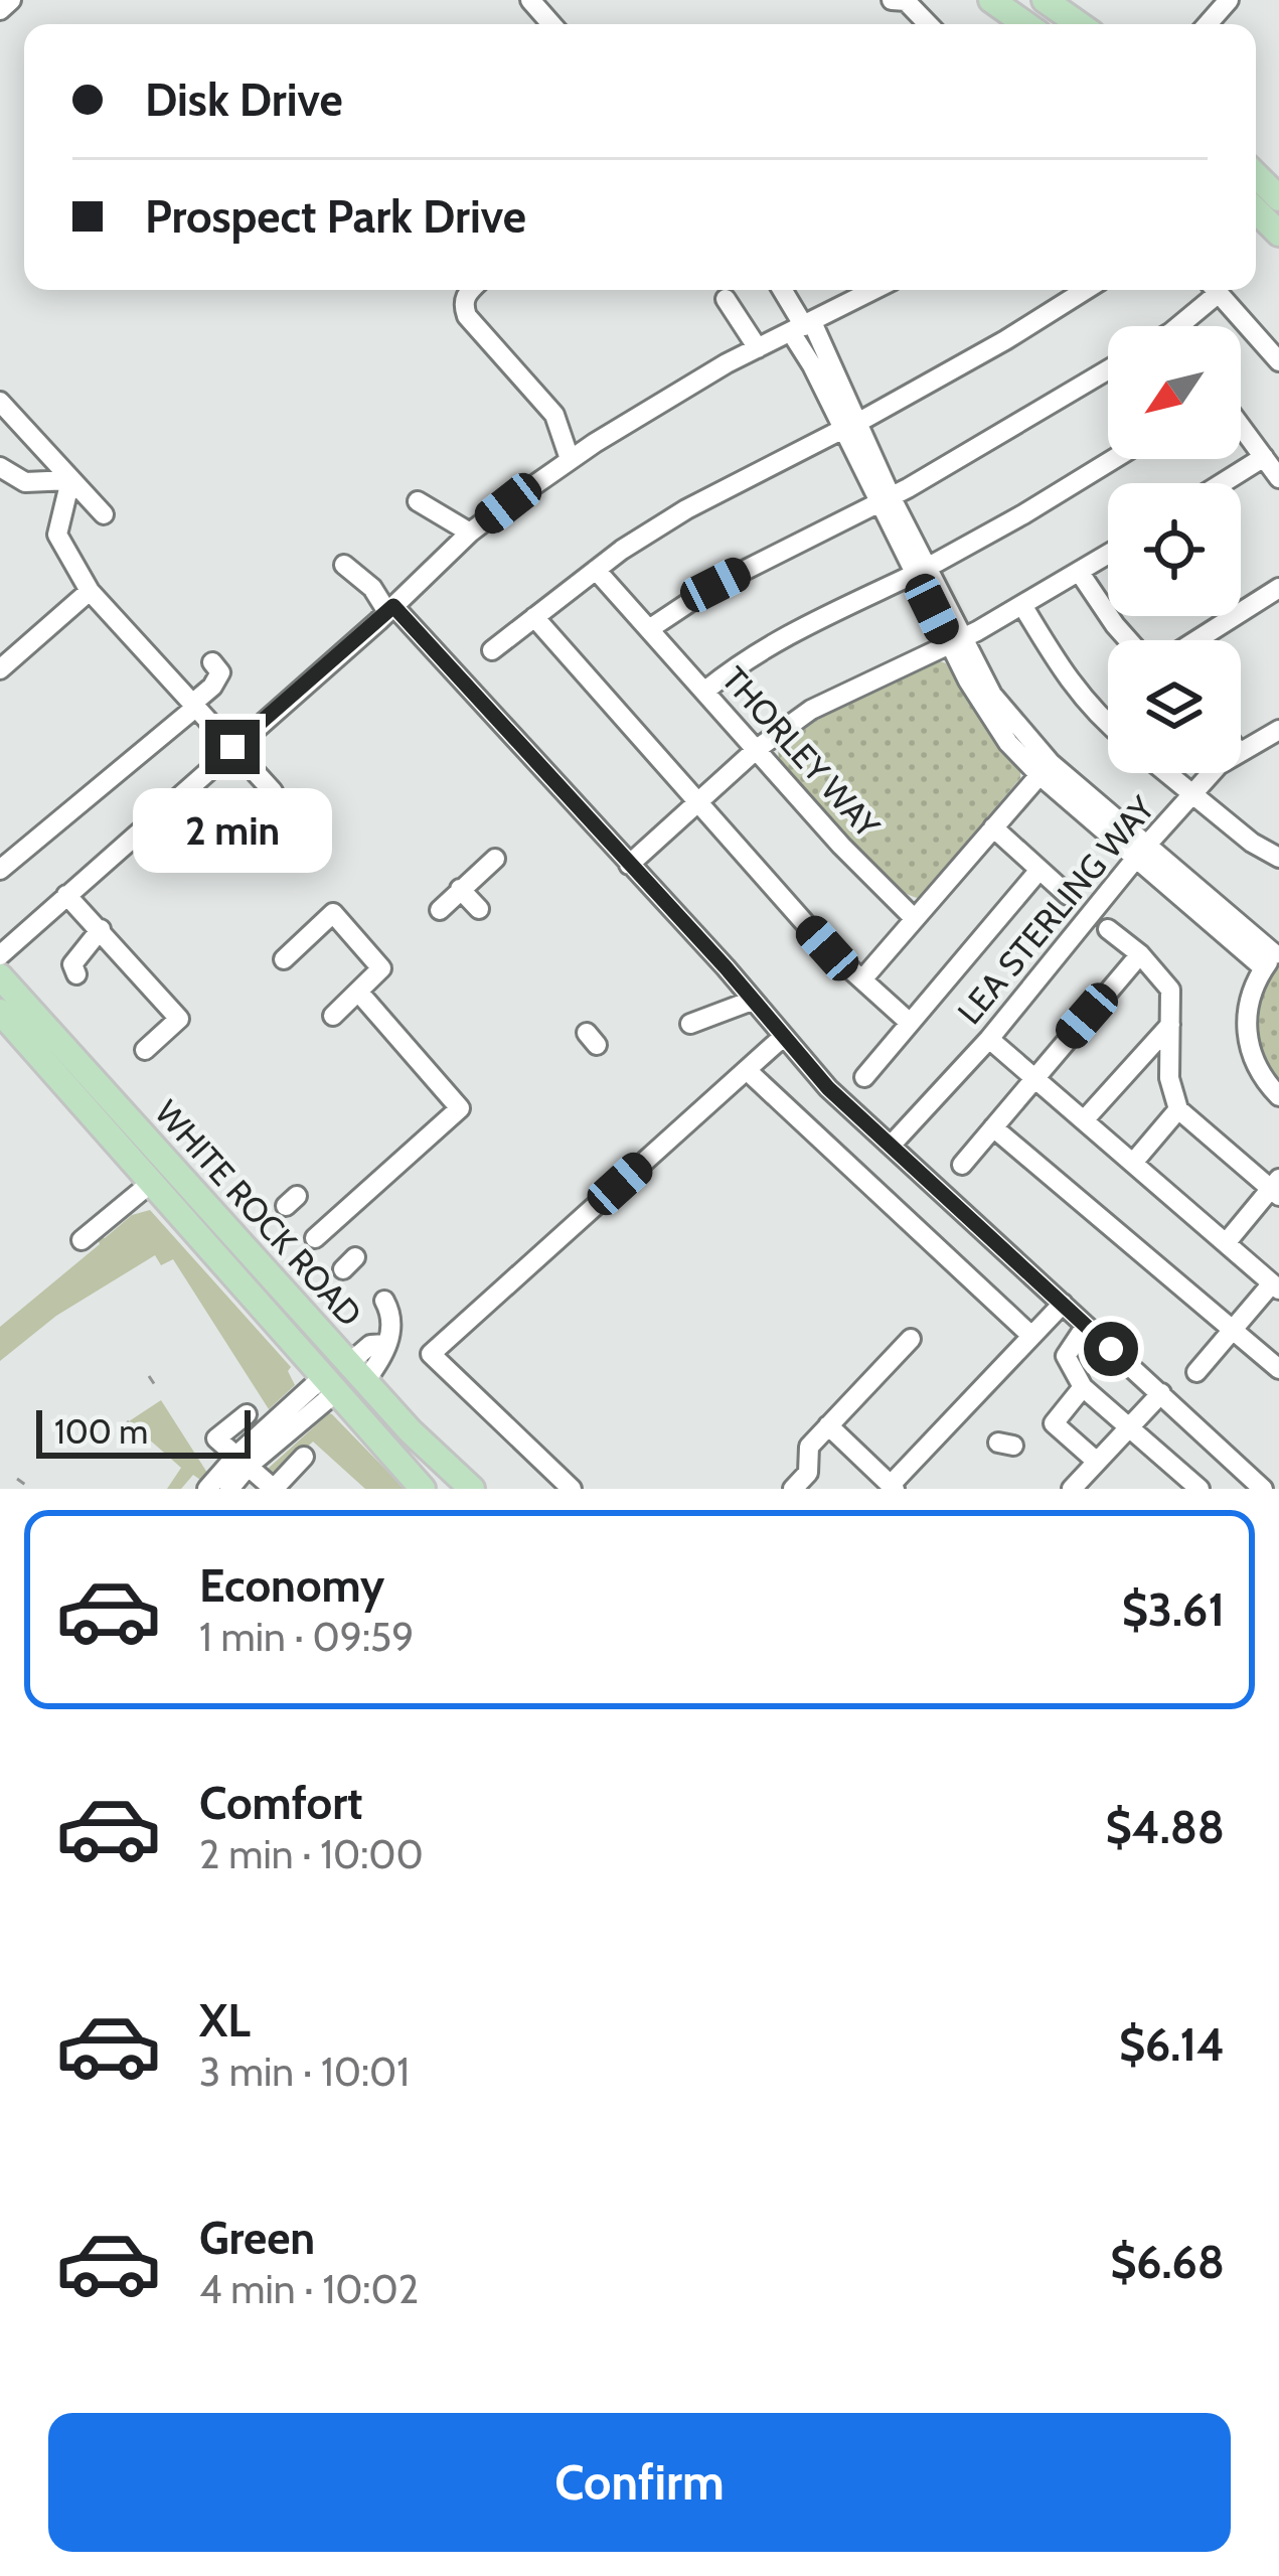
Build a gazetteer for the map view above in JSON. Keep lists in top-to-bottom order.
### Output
{
  "streets": {
    "main road": ["WHITE ROCK ROAD"],
    "street": ["THORLEY WAY", "LEA STERLING WAY"]
  },
  "scale_bar": "100 m",
  "north": "bottom left",
  "page": {
    "banner": ["Disk Drive", "Prospect Park Drive"],
    "bubble": "2 min",
    "scale": "100 m",
    "list": [
      {
        "name": "Economy",
        "note": "1 min · 09:59",
        "value": "$3.61"
      },
      {
        "name": "Comfort",
        "note": "2 min · 10:00",
        "value": "$4.88"
      },
      {
        "name": "XL",
        "note": "3 min · 10:01",
        "value": "$6.14"
      },
      {
        "name": "Green",
        "note": "4 min · 10:02",
        "value": "$6.68"
      }
    ],
    "buttons": "Confirm"
  }
}
